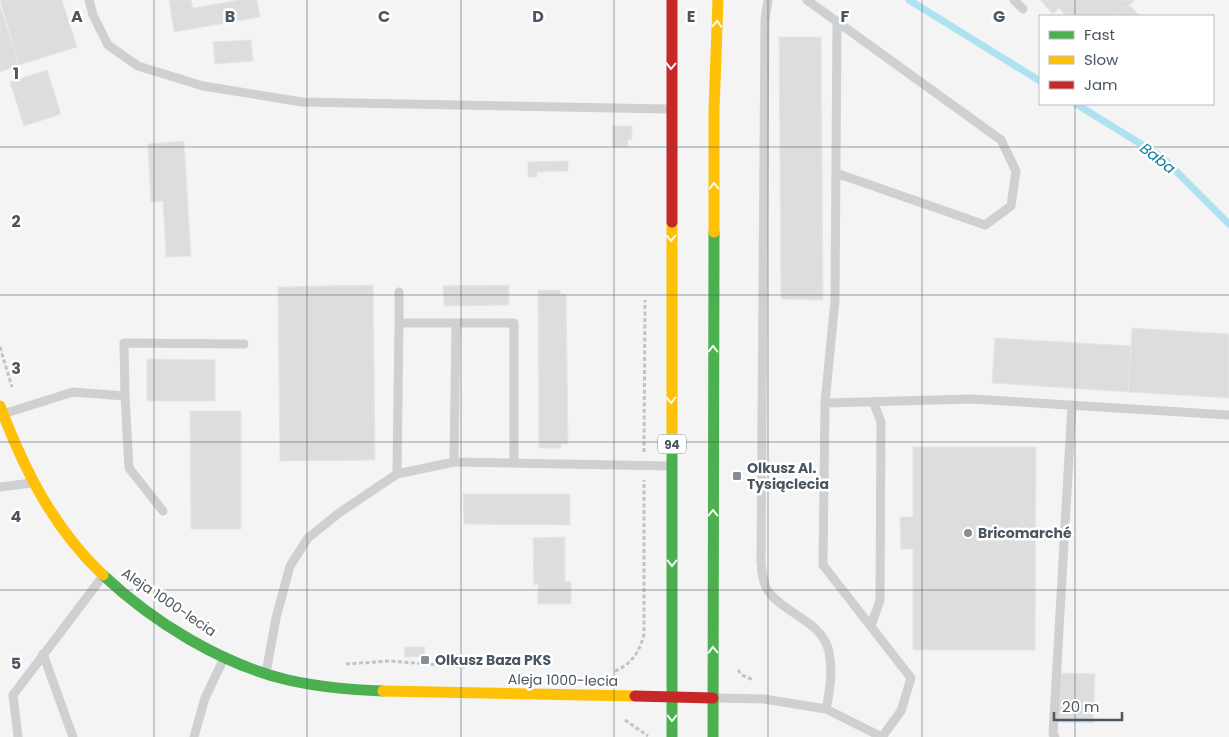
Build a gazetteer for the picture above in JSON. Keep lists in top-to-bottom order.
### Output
{
  "streets": {
    "main road": ["94", "Aleja 1000-lecia"]
  },
  "crossings": [
    ["94", "Aleja 1000-lecia"]
  ],
  "water": ["Baba"],
  "places": {
    "transit": ["Olkusz Al. Tysiąclecia", "Olkusz Baza PKS"],
    "other": ["Bricomarché"]
  },
  "legend": ["Fast", "Slow", "Jam"],
  "scale_bar": "20 m",
  "grid": {
    "columns": [
      "A",
      "B",
      "C",
      "D",
      "E",
      "F",
      "G"
    ],
    "rows": [
      "1",
      "2",
      "3",
      "4",
      "5"
    ]
  }
}
